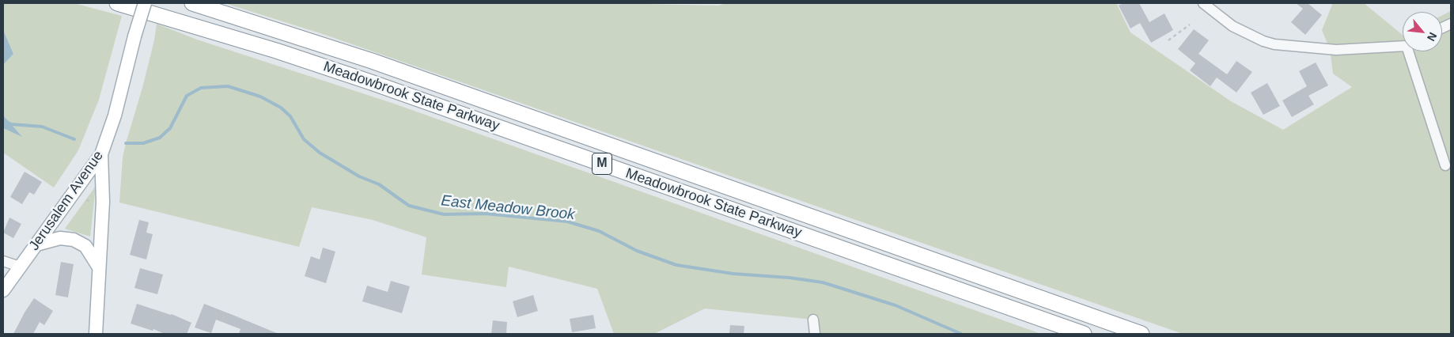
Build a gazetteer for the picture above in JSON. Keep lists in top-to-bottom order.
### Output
{
  "streets": {
    "highway": ["Meadowbrook State Parkway", "M"],
    "main road": ["Jerusalem Avenue"]
  },
  "water": ["East Meadow Brook"],
  "north": "bottom right"
}
